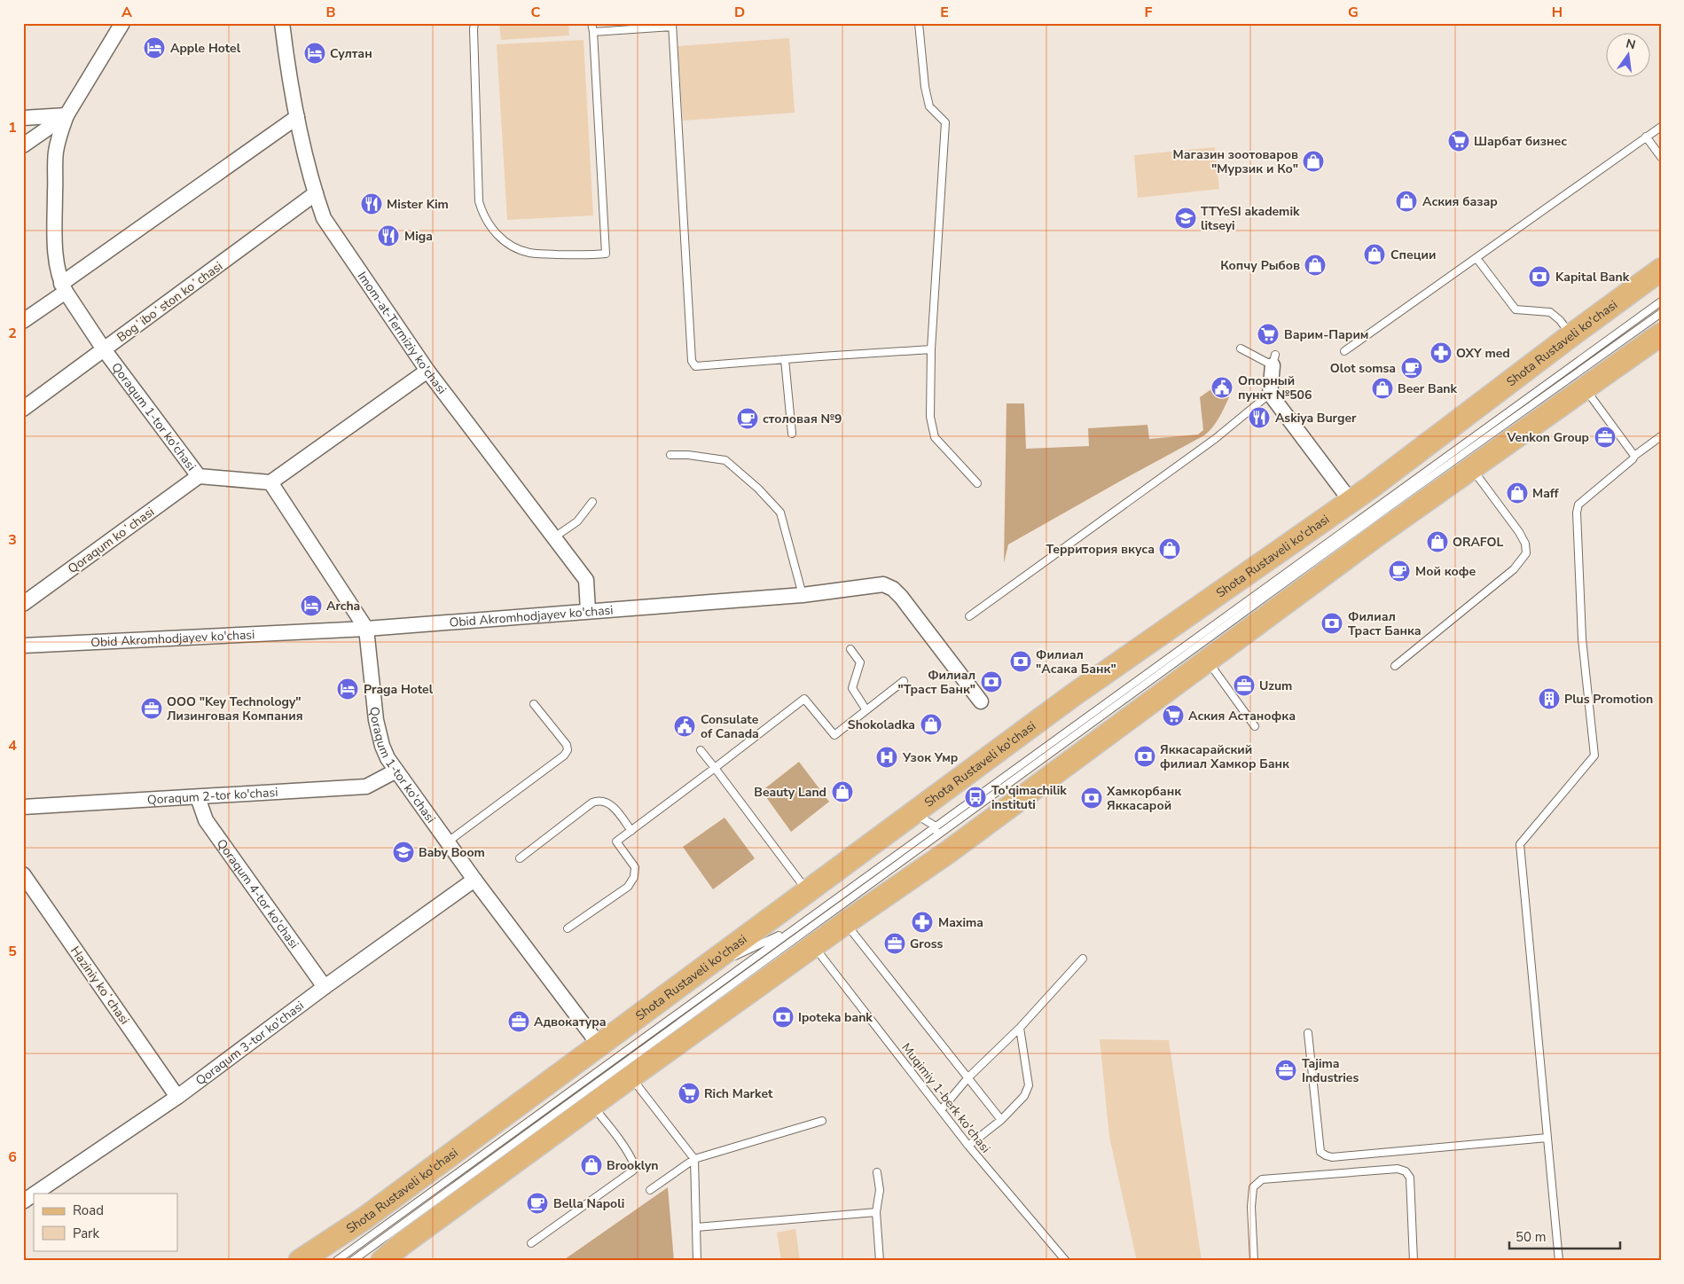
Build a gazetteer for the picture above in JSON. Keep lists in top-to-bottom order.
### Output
{
  "streets": {
    "main road": ["Shota Rustaveli ko'chasi"],
    "street": [
      "Bogʻiboʻston koʻchasi",
      "Imom-at-Termiziy ko'chasi",
      "Qoraqum 1-tor ko'chasi",
      "Qoraqum koʻchasi",
      "Obid Akromhodjayev ko'chasi",
      "Qoraqum 2-tor ko'chasi",
      "Qoraqum 4-tor ko'chasi",
      "Haziniy koʻchasi",
      "Qoraqum 3-tor ko'chasi"
    ],
    "lane": ["Muqimiy 1-berk ko'chasi"]
  },
  "crossings": [
    ["Bogʻiboʻston koʻchasi", "Imom-at-Termiziy ko'chasi"],
    ["Bogʻiboʻston koʻchasi", "Qoraqum 1-tor ko'chasi"],
    ["Imom-at-Termiziy ko'chasi", "Obid Akromhodjayev ko'chasi"],
    ["Shota Rustaveli ko'chasi", "Qoraqum 1-tor ko'chasi"],
    ["Qoraqum 1-tor ko'chasi", "Qoraqum koʻchasi"],
    ["Qoraqum 1-tor ko'chasi", "Obid Akromhodjayev ko'chasi"],
    ["Qoraqum 1-tor ko'chasi", "Qoraqum 2-tor ko'chasi"],
    ["Qoraqum 1-tor ko'chasi", "Qoraqum 3-tor ko'chasi"],
    ["Qoraqum 2-tor ko'chasi", "Qoraqum 4-tor ko'chasi"],
    ["Qoraqum 4-tor ko'chasi", "Qoraqum 3-tor ko'chasi"],
    ["Haziniy koʻchasi", "Qoraqum 3-tor ko'chasi"]
  ],
  "places": {
    "hotel": [
      "Apple Hotel",
      "Султан",
      "Archa",
      "Praga Hotel"
    ],
    "supermarket": [
      "Шарбат бизнес",
      "Варим-Парим",
      "Аския Астанофка",
      "Rich Market"
    ],
    "shop": [
      "Магазин зоотоваров \"Мурзик и Ко\"",
      "Аския базар",
      "Специи",
      "Копчу Рыбов",
      "Beer Bank",
      "Maff",
      "ORAFOL",
      "Территория вкуса",
      "Shokoladka",
      "Beauty Land",
      "Brooklyn"
    ],
    "restaurant": ["Mister Kim", "Miga", "Askiya Burger"],
    "school or university": ["TTYeSI akademik litseyi", "Baby Boom"],
    "bank": [
      "Kapital Bank",
      "Филиал Траст Банка",
      "Филиал \"Асака Банк\"",
      "Филиал \"Траст Банк\"",
      "Яккасарайский филиал Хамкор Банк",
      "Хамкорбанк Яккасарой",
      "Ipoteka bank"
    ],
    "pharmacy": ["OXY med", "Maxima"],
    "cafe": [
      "Olot somsa",
      "столовая №9",
      "Мой кофе",
      "Bella Napoli"
    ],
    "public building": ["Опорный пункт №506", "Consulate of Canada"],
    "office": [
      "Venkon Group",
      "Uzum",
      "OOO \"Key Technology\" Лизинговая Компания",
      "Gross",
      "Адвокатура",
      "Tajima Industries"
    ],
    "building": ["Plus Promotion"],
    "hospital": ["Узок Умр"],
    "bus stop": ["To'qimachilik instituti"]
  },
  "legend": ["Road", "Park"],
  "scale_bar": "50 m",
  "north": "top",
  "grid": {
    "columns": [
      "A",
      "B",
      "C",
      "D",
      "E",
      "F",
      "G",
      "H"
    ],
    "rows": [
      "1",
      "2",
      "3",
      "4",
      "5",
      "6"
    ]
  }
}
